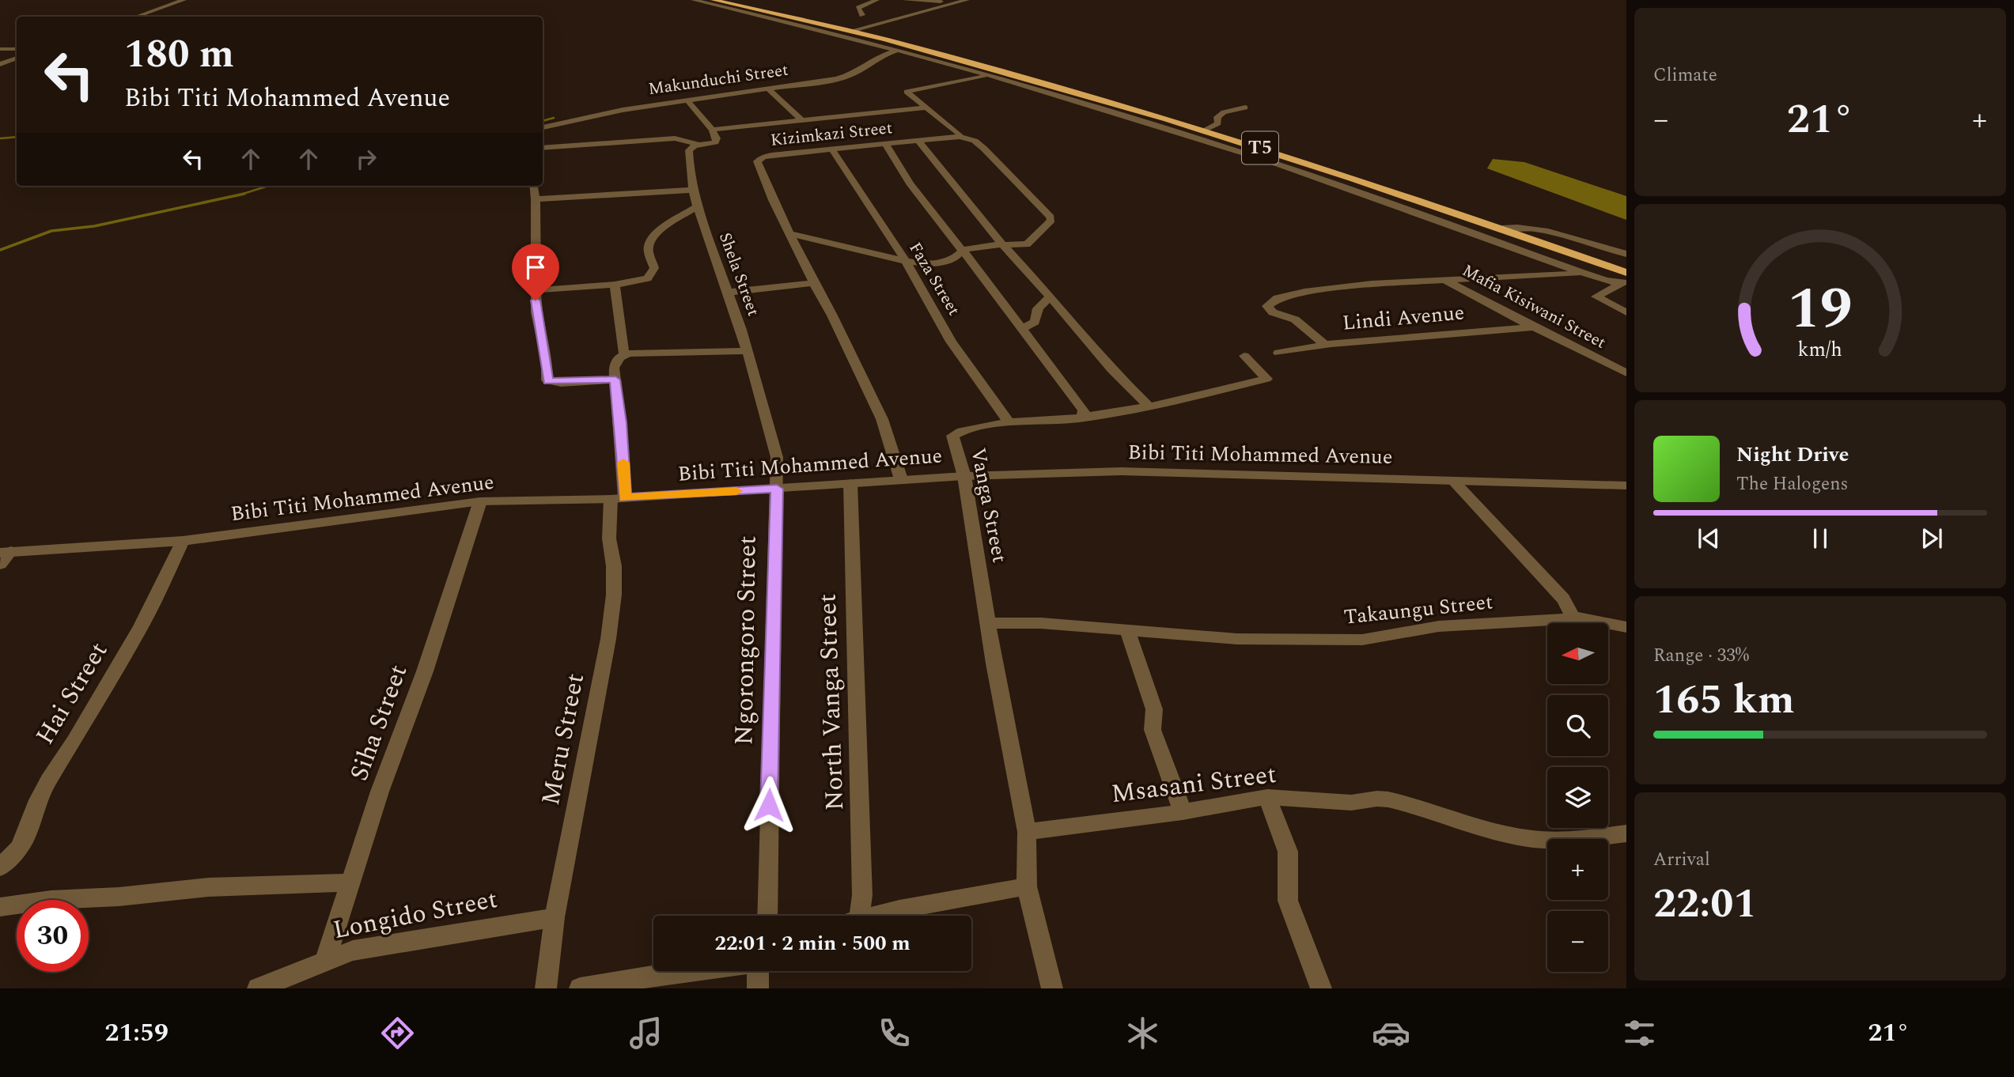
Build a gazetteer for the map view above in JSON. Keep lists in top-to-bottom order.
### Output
{
  "streets": {
    "highway": ["T5"],
    "street": [
      "Makunduchi Street",
      "Kizimkazi Street",
      "Shela Street",
      "Faza Street",
      "Mafia Kisiwani Street",
      "Lindi Avenue",
      "Bibi Titi Mohammed Avenue",
      "Vanga Street",
      "Takaungu Street",
      "Ngorongoro Street",
      "Hai Street",
      "North Vanga Street",
      "Siha Street",
      "Meru Street",
      "Msasani Street",
      "Longido Street"
    ]
  },
  "crossings": [
    ["Makunduchi Street", "T5"],
    ["Kizimkazi Street", "T5"],
    ["Kizimkazi Street", "Faza Street"],
    ["Kizimkazi Street", "Bibi Titi Mohammed Avenue"],
    ["Shela Street", "Bibi Titi Mohammed Avenue"],
    ["Shela Street", "Ngorongoro Street"],
    ["Faza Street", "Vanga Street"],
    ["Mafia Kisiwani Street", "Lindi Avenue"],
    ["Bibi Titi Mohammed Avenue", "Vanga Street"],
    ["Bibi Titi Mohammed Avenue", "Ngorongoro Street"],
    ["Bibi Titi Mohammed Avenue", "Hai Street"],
    ["Bibi Titi Mohammed Avenue", "North Vanga Street"],
    ["Bibi Titi Mohammed Avenue", "Siha Street"],
    ["Bibi Titi Mohammed Avenue", "Meru Street"],
    ["Vanga Street", "Takaungu Street"],
    ["Vanga Street", "Msasani Street"],
    ["Siha Street", "Longido Street"],
    ["Meru Street", "Longido Street"]
  ],
  "north": "left",
  "page": {
    "tile": [
      "Climate",
      ["Range · 33%", "165 km"],
      ["Arrival", "22:01"]
    ],
    "turn": ["180 m", "Bibi Titi Mohammed Avenue"],
    "heat": ["−", "21°", "+"],
    "song": ["Night Drive", "The Halogens"],
    "map_buttons": ["+", "−"],
    "limit": "30",
    "trip": "22:01 · 2 min · 500 m",
    "tabs": ["21:59", "21°"],
    "gauge": ["19", "km/h"]
  }
}
